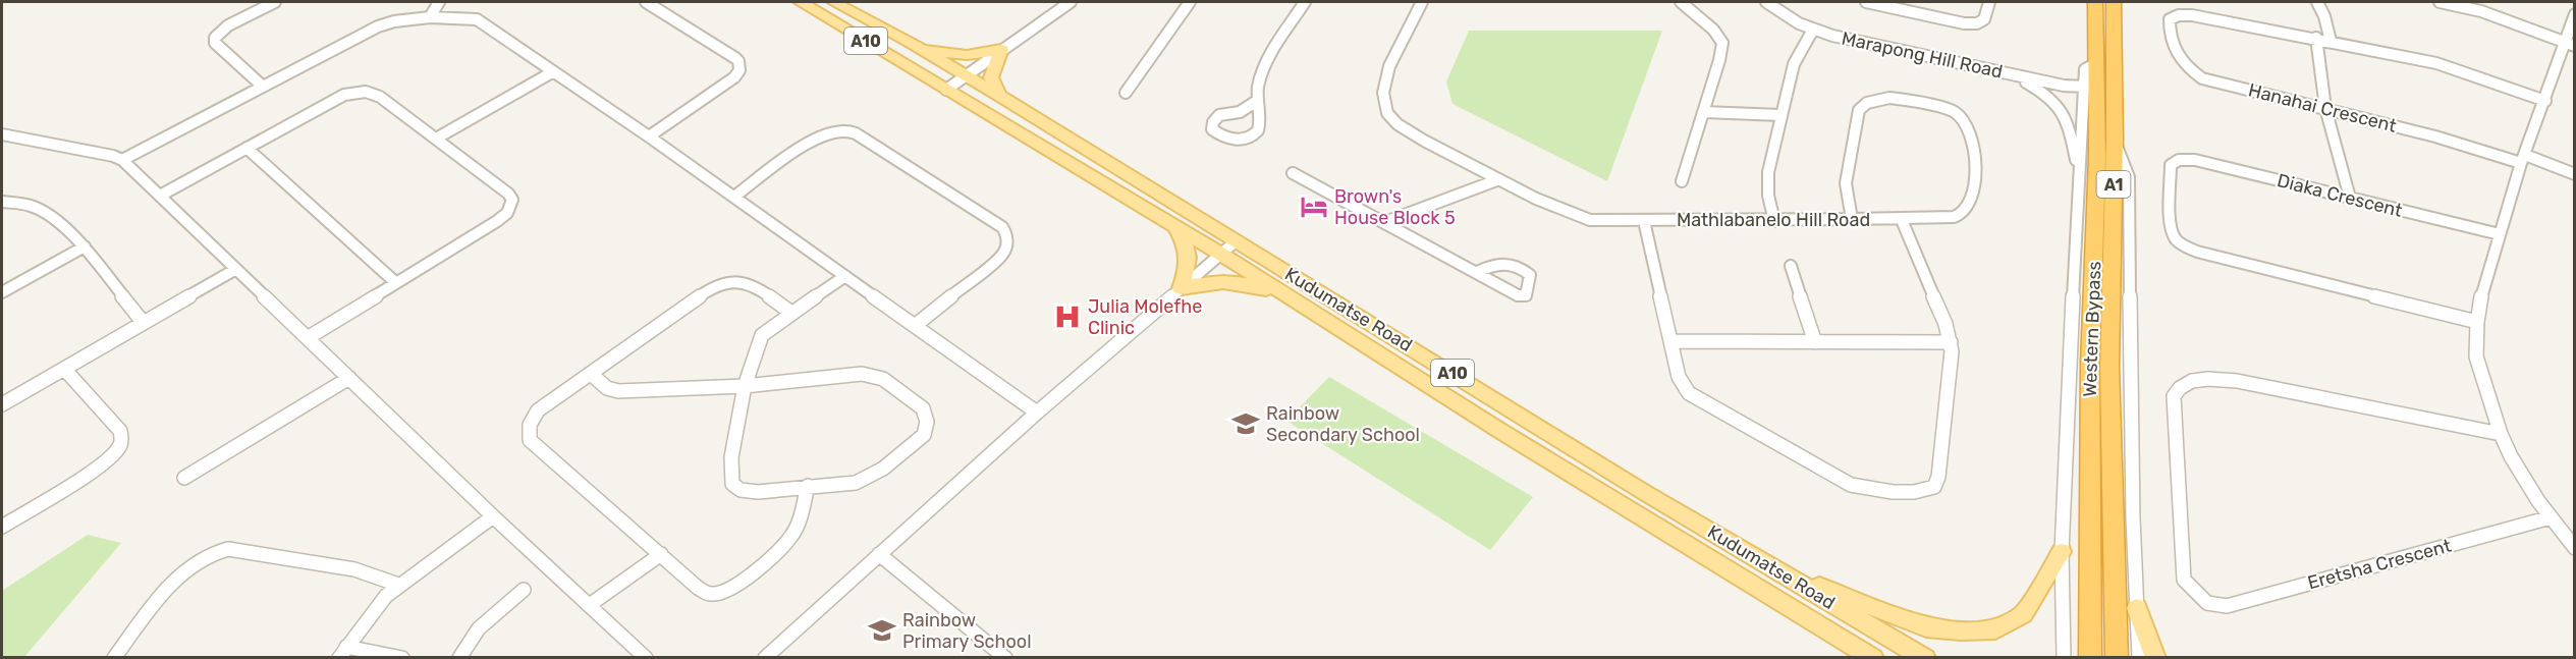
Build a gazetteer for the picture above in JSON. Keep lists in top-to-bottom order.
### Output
{
  "streets": {
    "highway": ["A1", "Western Bypass"],
    "main road": ["A10", "Kudumatse Road"],
    "street": [
      "Marapong Hill Road",
      "Hanahai Crescent",
      "Diaka Crescent",
      "Mathlabanelo Hill Road",
      "Eretsha Crescent"
    ]
  },
  "places": {
    "hotel": ["Brown's House Block 5"],
    "hospital": ["Julia Molefhe Clinic"],
    "school or university": ["Rainbow Secondary School", "Rainbow Primary School"]
  }
}
